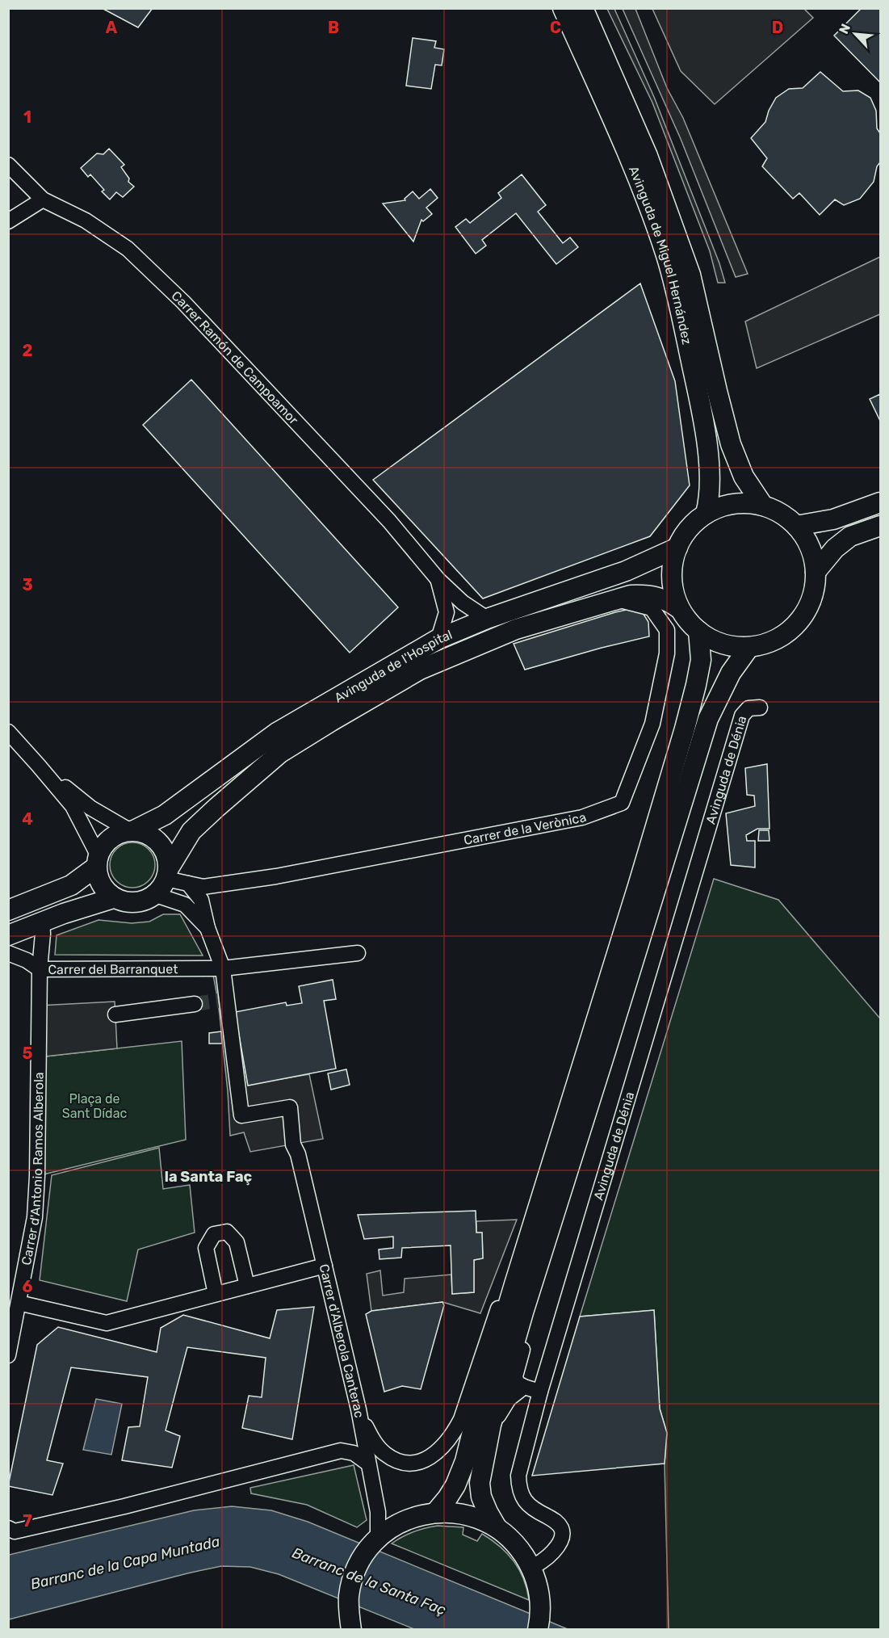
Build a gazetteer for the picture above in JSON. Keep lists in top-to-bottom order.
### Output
{
  "streets": {
    "main road": ["Avinguda de Miguel Hernández", "Avinguda de l'Hospital"],
    "street": [
      "Carrer Ramón de Campoamor",
      "Avinguda de Dénia",
      "Carrer de la Verònica",
      "Carrer del Barranquet",
      "Carrer d'Antonio Ramos Alberola",
      "Carrer d'Alberola Canterac"
    ]
  },
  "crossings": [
    ["Avinguda de Miguel Hernández", "Avinguda de l'Hospital"],
    ["Carrer Ramón de Campoamor", "Avinguda de l'Hospital"],
    ["Avinguda de l'Hospital", "Carrer de la Verònica"],
    ["Carrer del Barranquet", "Carrer d'Antonio Ramos Alberola"],
    ["Carrer del Barranquet", "Carrer d'Alberola Canterac"]
  ],
  "districts": ["la Santa Faç"],
  "water": ["Barranc de la Capa Muntada", "Barranc de la Santa Faç"],
  "parks": ["Plaça de Sant Dídac"],
  "north": "top left",
  "grid": {
    "columns": [
      "A",
      "B",
      "C",
      "D"
    ],
    "rows": [
      "1",
      "2",
      "3",
      "4",
      "5",
      "6",
      "7"
    ]
  }
}
